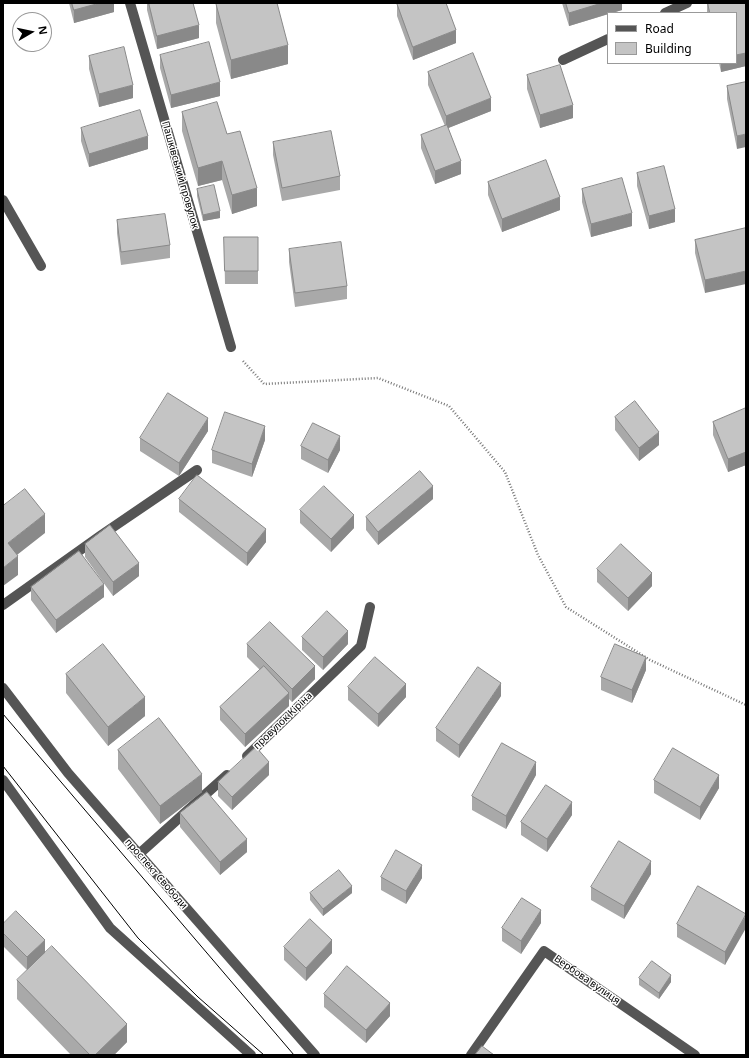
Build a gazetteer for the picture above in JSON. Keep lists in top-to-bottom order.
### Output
{
  "streets": {
    "street": [
      "Пашківський провулок",
      "провулок Кіріна",
      "проспект Свободи",
      "Вербова вулиця"
    ]
  },
  "crossings": [
    ["провулок Кіріна", "проспект Свободи"]
  ],
  "legend": ["Road", "Building"],
  "north": "right"
}
